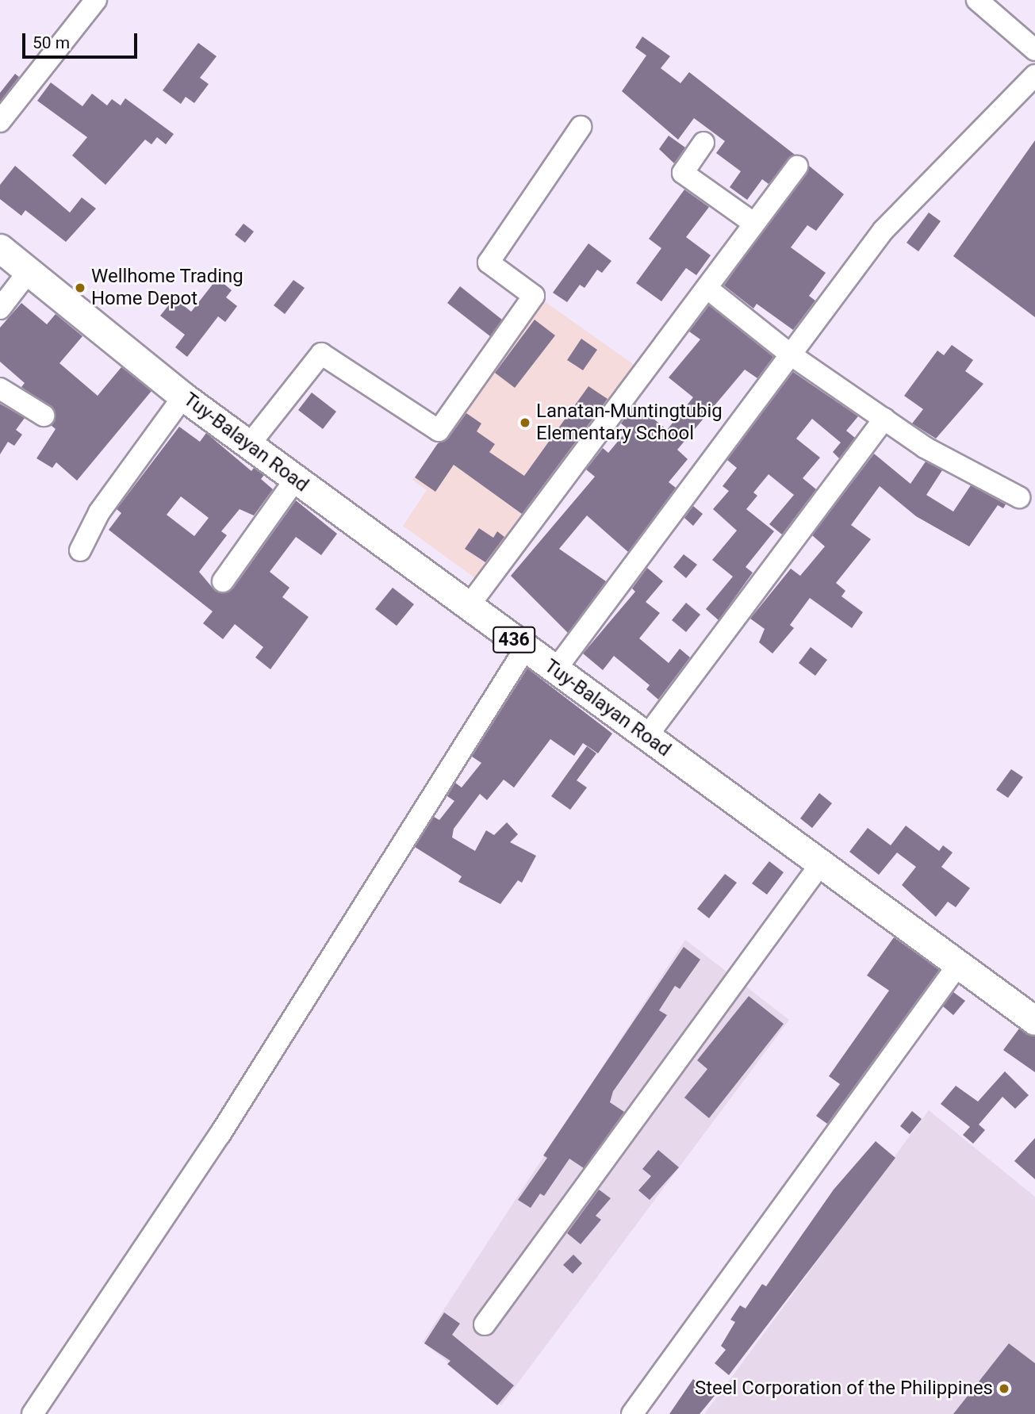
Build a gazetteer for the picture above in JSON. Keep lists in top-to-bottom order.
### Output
{
  "streets": {
    "main road": ["Tuy-Balayan Road", "436"]
  },
  "places": ["Wellhome Trading Home Depot", "Lanatan-Muntingtubig Elementary School", "Steel Corporation of the Philippines"],
  "scale_bar": "50 m"
}
